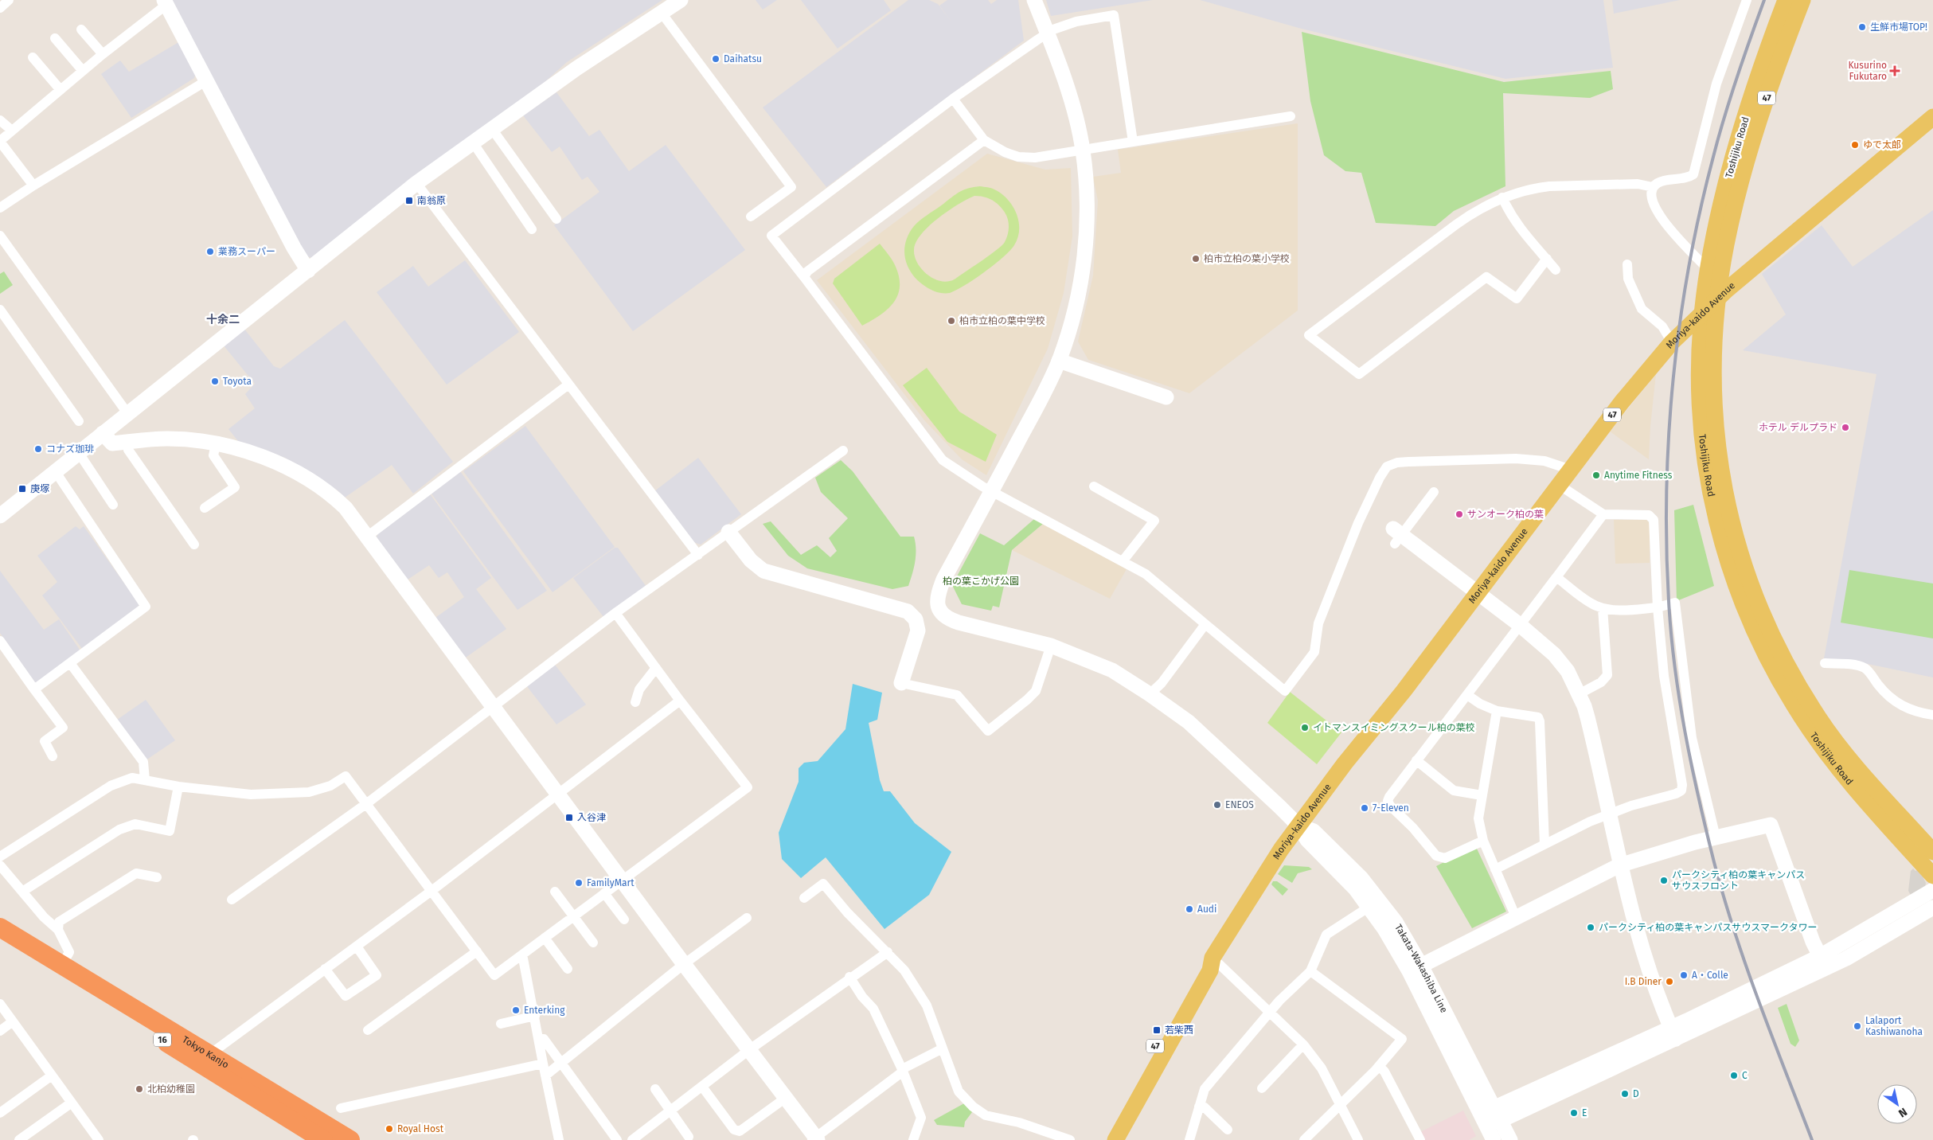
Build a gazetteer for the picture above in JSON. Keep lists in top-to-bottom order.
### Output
{
  "streets": {
    "highway": ["16", "Tokyo Kanjo"],
    "main road": ["47", "Toshijiku Road", "Moriya-kaido Avenue"],
    "street": ["Takata-Wakashiba Line"]
  },
  "crossings": [
    ["Moriya-kaido Avenue", "Takata-Wakashiba Line"]
  ],
  "districts": ["十余二"],
  "parks": ["柏の葉こかげ公園"],
  "places": {
    "other": [
      "生鮮市場TOP!",
      "Daihatsu",
      "ゆで太郎",
      "業務スーパー",
      "柏市立柏の葉小学校",
      "柏市立柏の葉中学校",
      "Toyota",
      "ホテル デルプラド",
      "コナズ珈琲",
      "Anytime Fitness",
      "サンオーク柏の葉",
      "イトマンスイミングスクール柏の葉校",
      "ENEOS",
      "7-Eleven",
      "パークシティ柏の葉キャンパス サウスフロント",
      "FamilyMart",
      "Audi",
      "パークシティ柏の葉キャンパスサウスマークタワー",
      "A・Colle",
      "I.B Diner",
      "Enterking",
      "Lalaport Kashiwanoha",
      "C",
      "北柏幼稚園",
      "D",
      "E",
      "Royal Host"
    ],
    "health": ["Kusurino Fukutaro"],
    "transit": [
      "南翁原",
      "庚塚",
      "入谷津",
      "若柴西"
    ]
  },
  "north": "bottom right"
}
